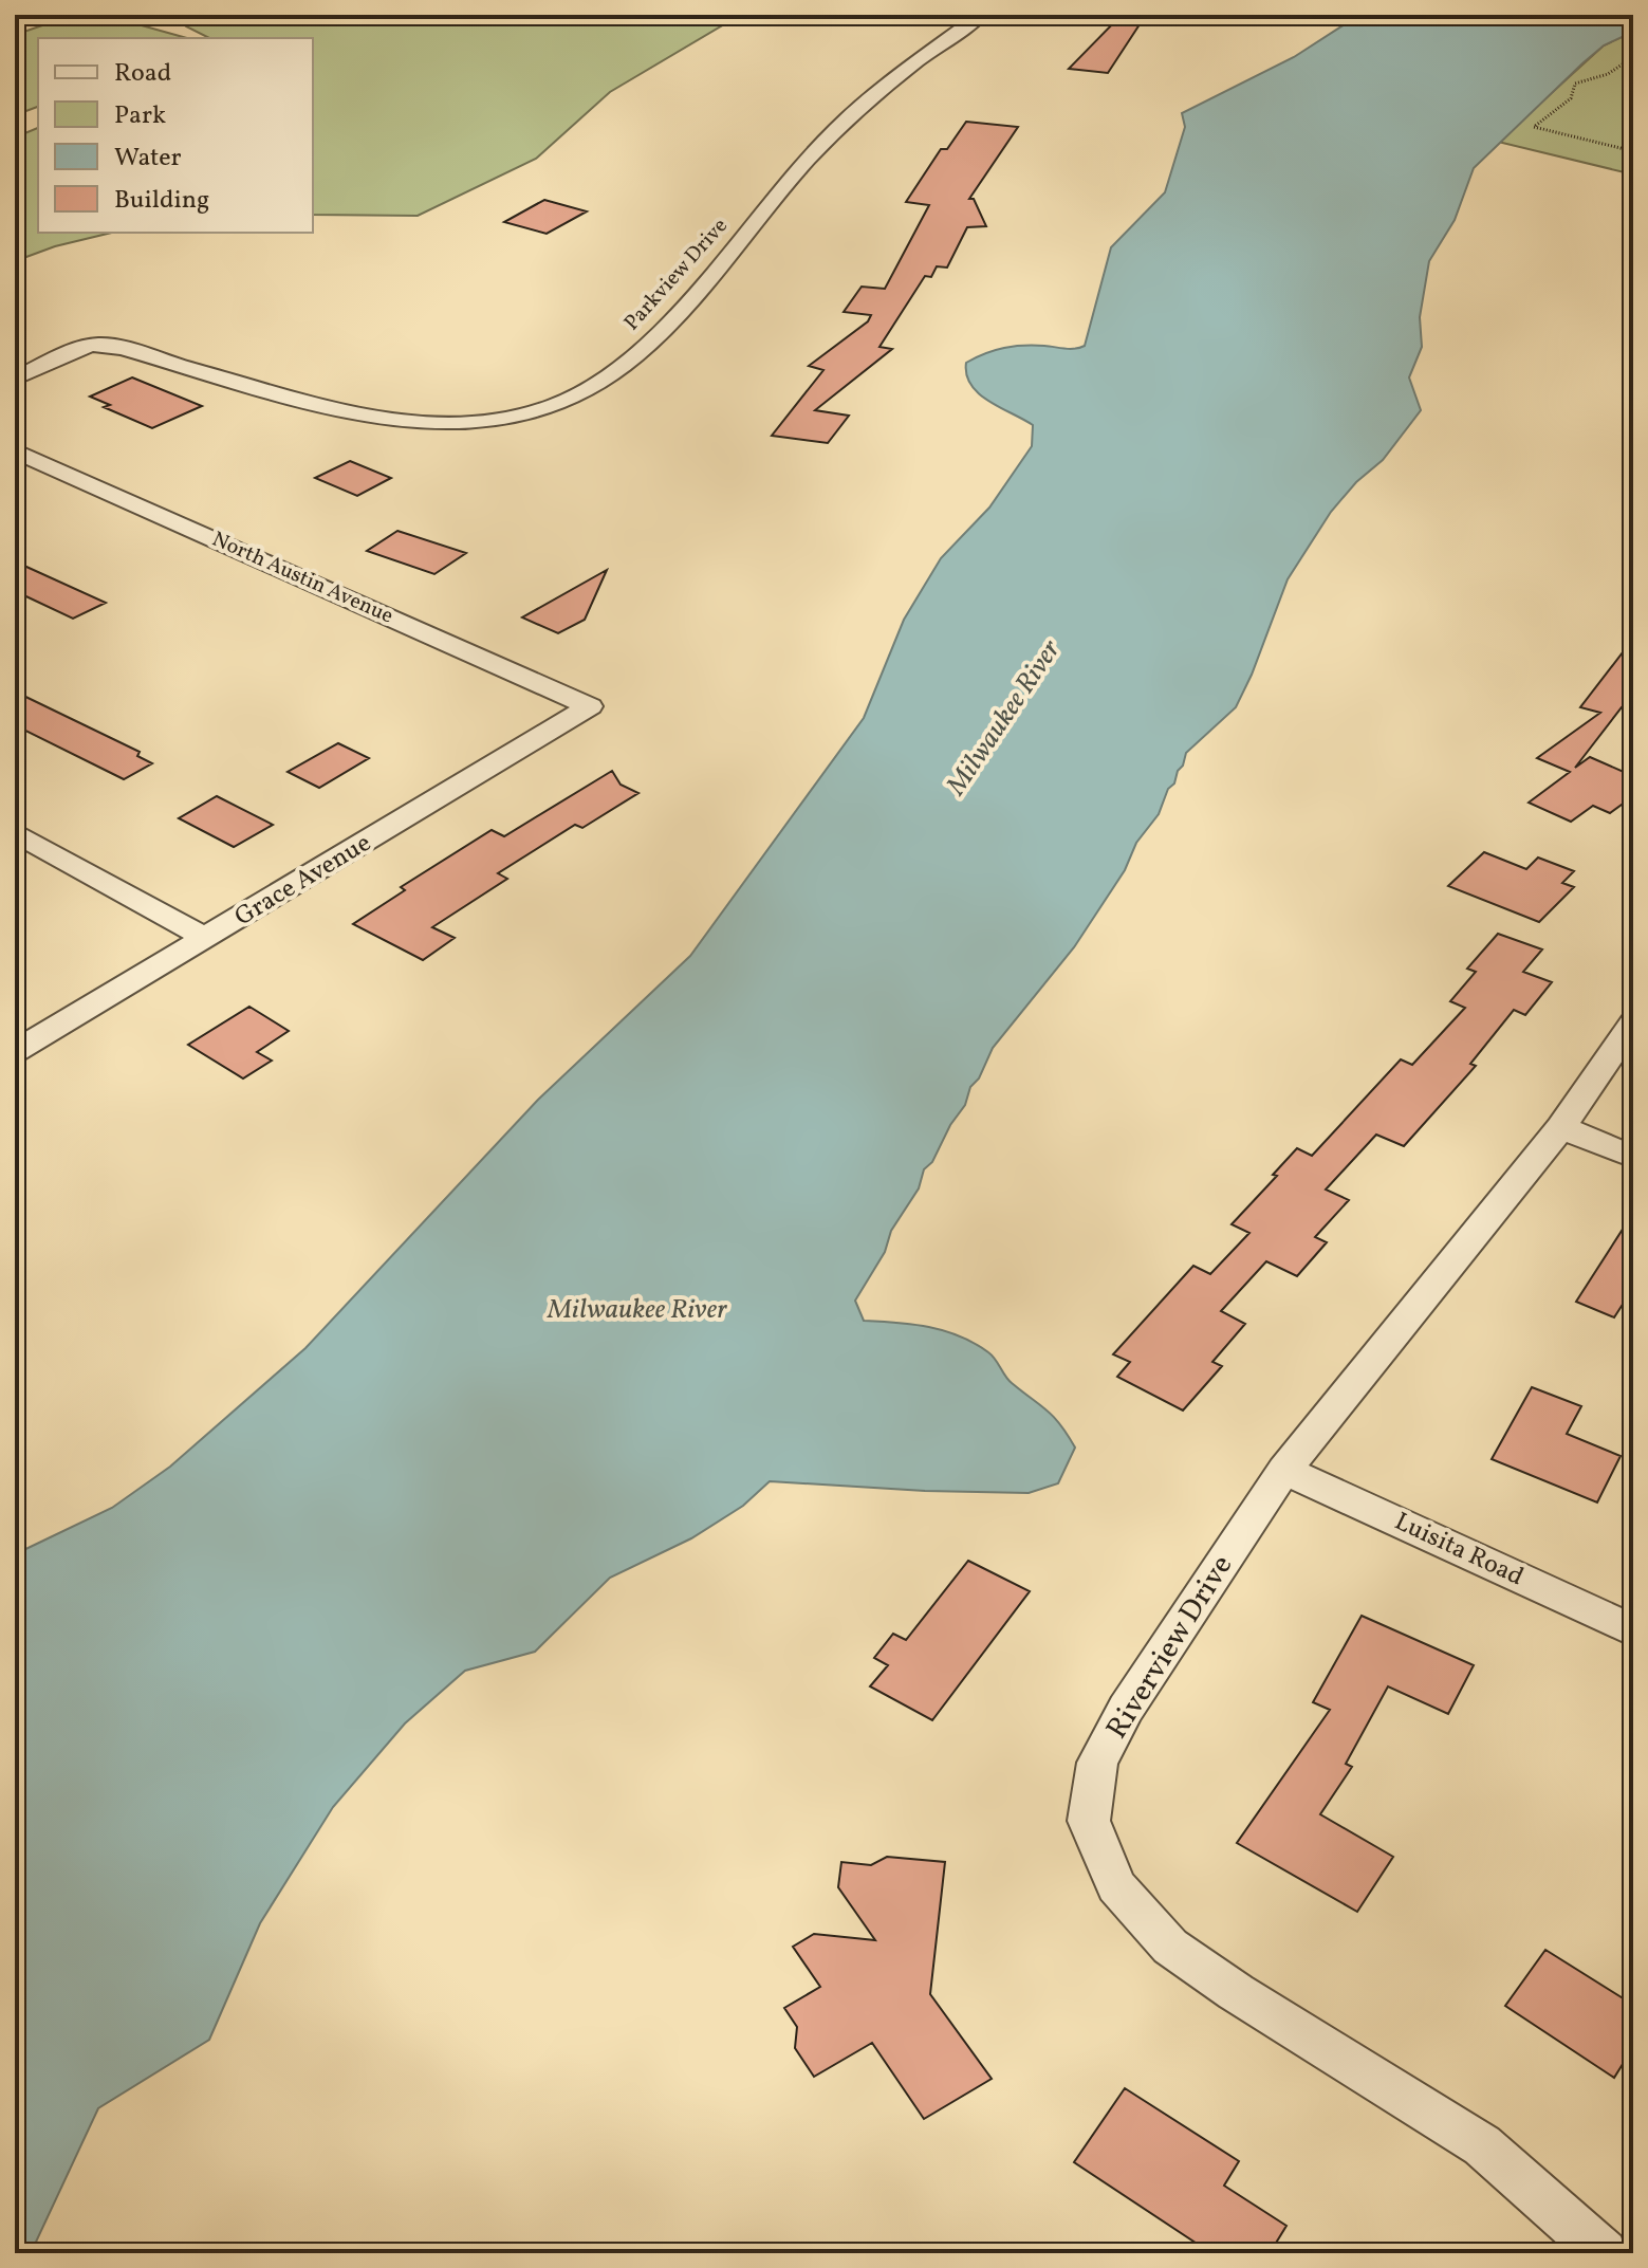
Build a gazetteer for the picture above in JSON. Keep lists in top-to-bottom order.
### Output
{
  "streets": {
    "street": [
      "Parkview Drive",
      "North Austin Avenue",
      "Grace Avenue",
      "Luisita Road",
      "Riverview Drive"
    ]
  },
  "crossings": [
    ["North Austin Avenue", "Grace Avenue"],
    ["Luisita Road", "Riverview Drive"]
  ],
  "water": ["Milwaukee River"],
  "legend": [
    "Road",
    "Park",
    "Water",
    "Building"
  ]
}
